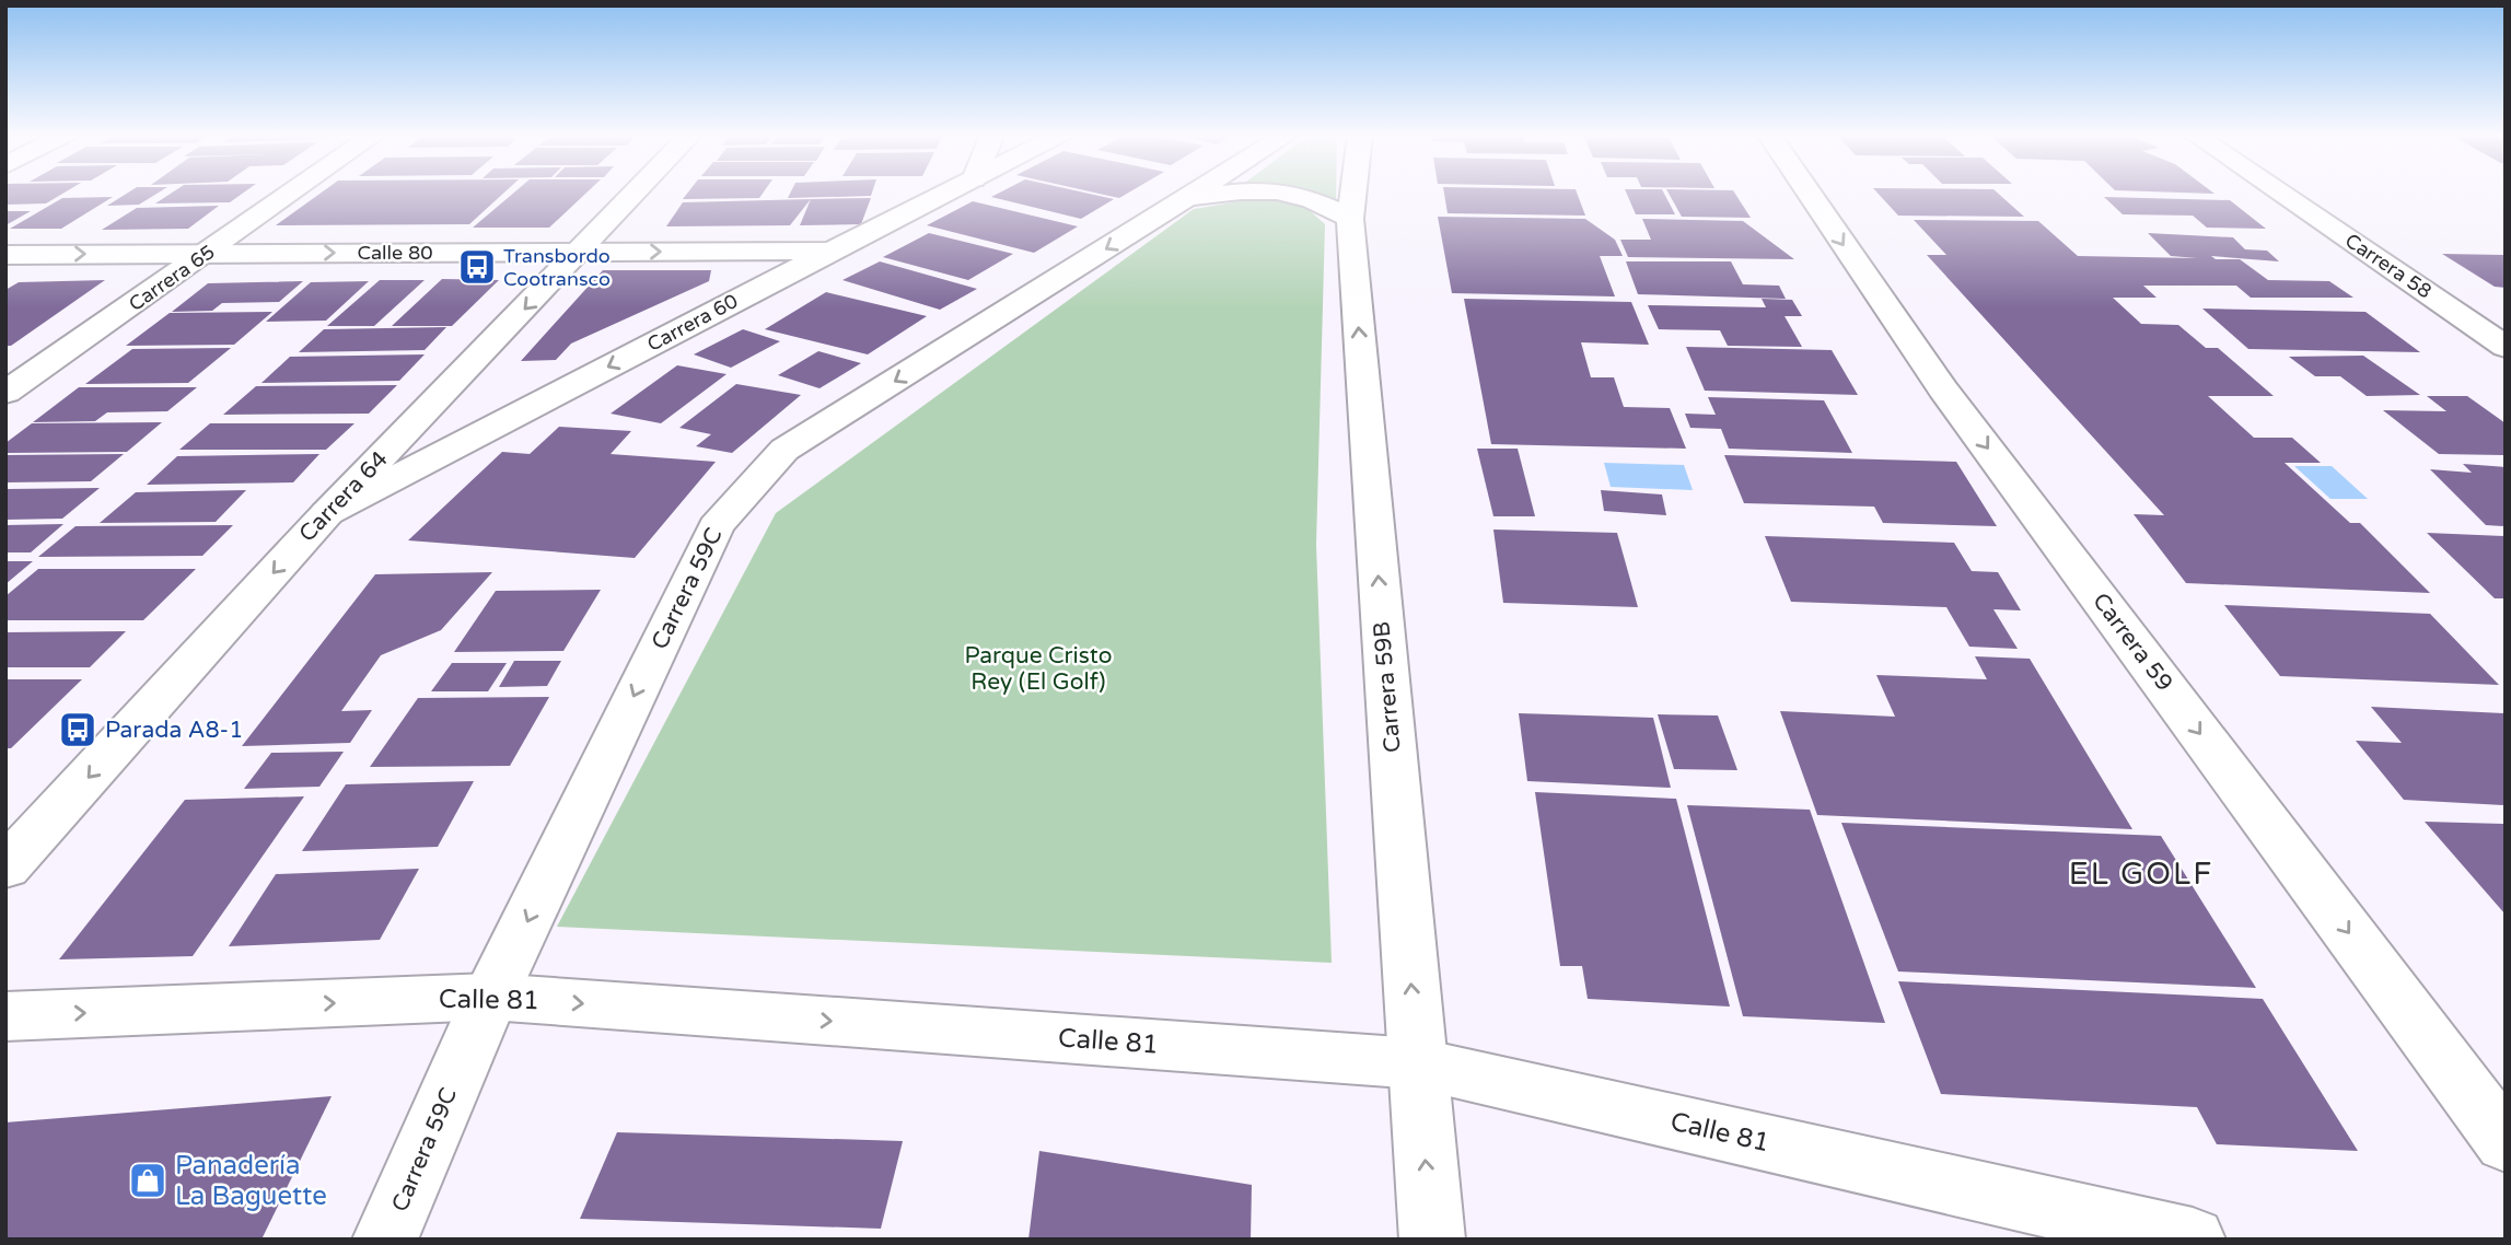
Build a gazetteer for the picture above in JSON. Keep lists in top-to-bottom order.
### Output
{
  "streets": {
    "street": [
      "Calle 80",
      "Carrera 58",
      "Carrera 65",
      "Carrera 60",
      "Carrera 64",
      "Carrera 59C",
      "Carrera 59",
      "Carrera 59B",
      "Calle 81"
    ]
  },
  "crossings": [
    ["Calle 80", "Carrera 65"],
    ["Calle 80", "Carrera 60"],
    ["Calle 80", "Carrera 64"],
    ["Carrera 60", "Carrera 64"],
    ["Carrera 59C", "Calle 81"],
    ["Carrera 59B", "Calle 81"]
  ],
  "one_way": [
    "Calle 80",
    "Carrera 60",
    "Carrera 64",
    "Carrera 59C",
    "Carrera 59",
    "Carrera 59B",
    "Calle 81"
  ],
  "districts": ["EL GOLF"],
  "parks": ["Parque Cristo Rey (El Golf)"],
  "places": {
    "bus stop": ["Transbordo Cootransco", "Parada A8-1"],
    "shop": ["Panadería La Baguette"]
  }
}
